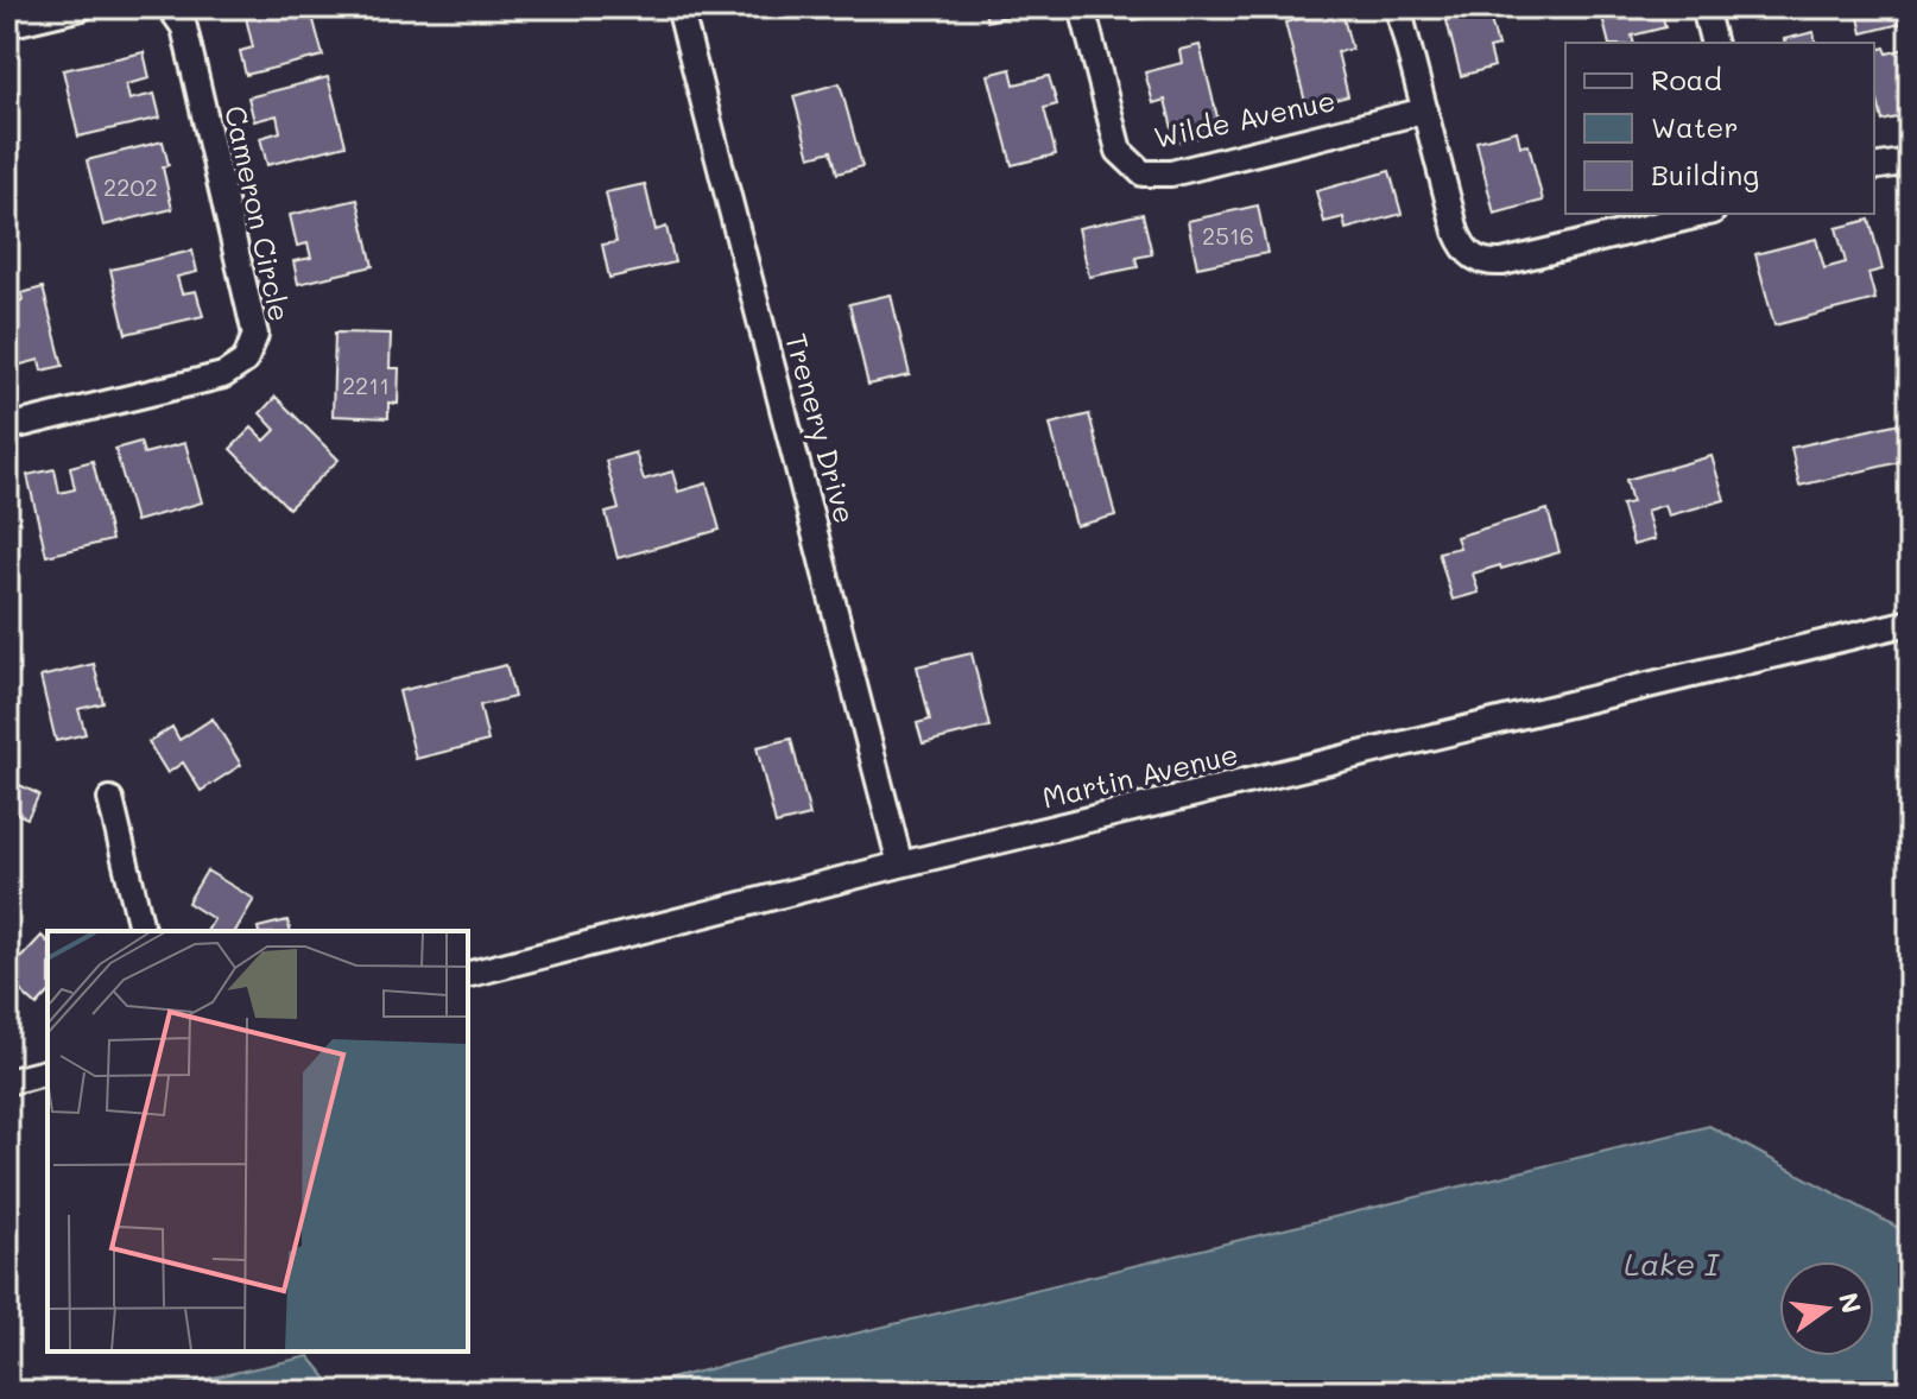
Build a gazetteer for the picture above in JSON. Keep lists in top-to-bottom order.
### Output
{
  "streets": {
    "street": [
      "Wilde Avenue",
      "Cameron Circle",
      "Trenery Drive",
      "Martin Avenue"
    ]
  },
  "crossings": [
    ["Trenery Drive", "Martin Avenue"]
  ],
  "water": ["Lake I"],
  "house_numbers": ["2202", "2516", "2211"],
  "legend": ["Road", "Water", "Building"],
  "north": "right"
}
